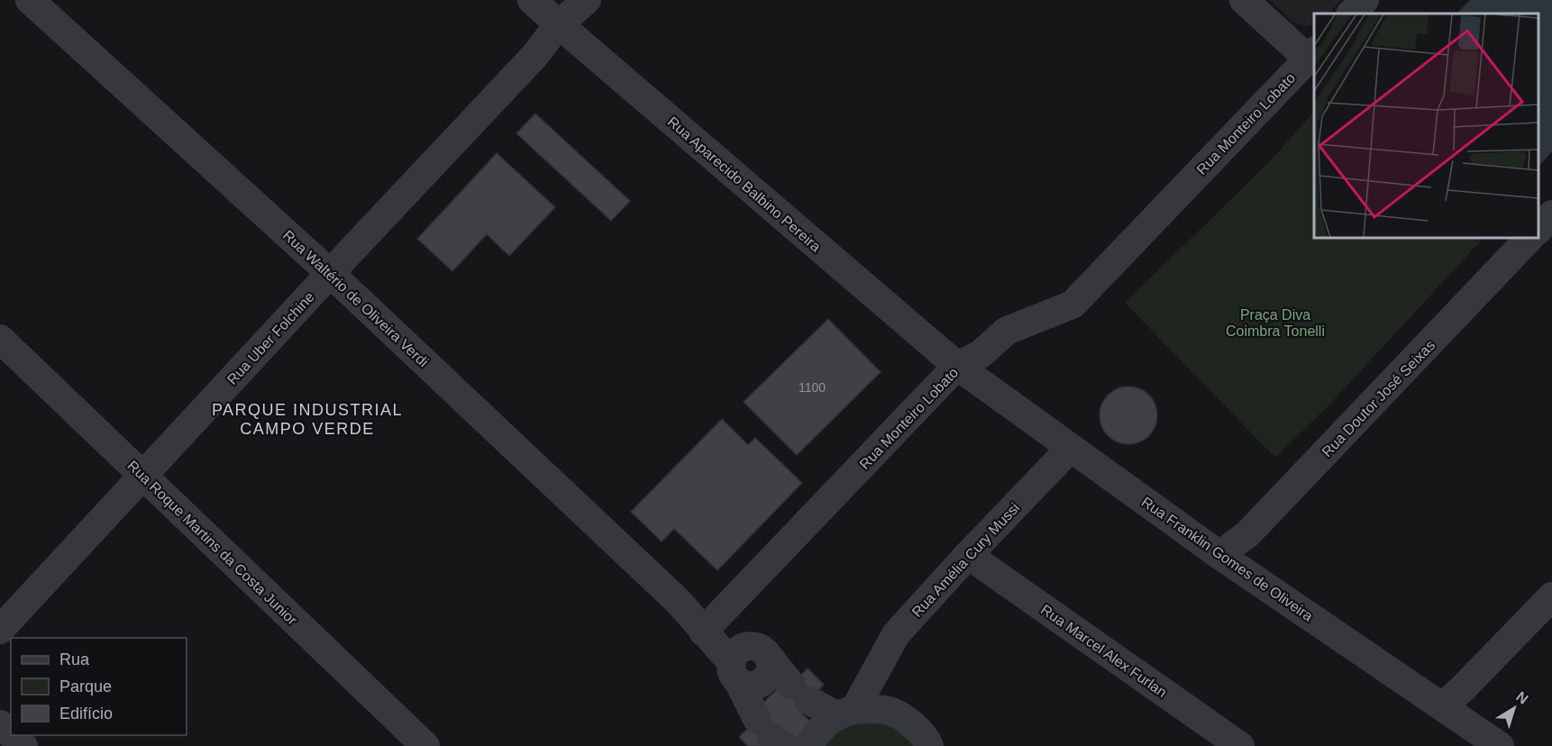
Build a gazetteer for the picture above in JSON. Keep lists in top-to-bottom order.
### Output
{
  "streets": {
    "street": [
      "Rua Monteiro Lobato",
      "Rua Aparecido Balbino Pereira",
      "Rua Waltério de Oliveira Verdi",
      "Rua Uber Folchine",
      "Rua Doutor José Seixas",
      "Rua Roque Martins da Costa Junior",
      "Rua Franklin Gomes de Oliveira",
      "Rua Amélia Cury Mussi",
      "Rua Marcel Alex Furlan"
    ]
  },
  "crossings": [
    ["Rua Monteiro Lobato", "Rua Aparecido Balbino Pereira"],
    ["Rua Monteiro Lobato", "Rua Waltério de Oliveira Verdi"],
    ["Rua Monteiro Lobato", "Rua Franklin Gomes de Oliveira"],
    ["Rua Aparecido Balbino Pereira", "Rua Uber Folchine"],
    ["Rua Aparecido Balbino Pereira", "Rua Franklin Gomes de Oliveira"],
    ["Rua Waltério de Oliveira Verdi", "Rua Uber Folchine"],
    ["Rua Waltério de Oliveira Verdi", "Rua Amélia Cury Mussi"],
    ["Rua Uber Folchine", "Rua Roque Martins da Costa Junior"],
    ["Rua Doutor José Seixas", "Rua Franklin Gomes de Oliveira"],
    ["Rua Franklin Gomes de Oliveira", "Rua Amélia Cury Mussi"],
    ["Rua Amélia Cury Mussi", "Rua Marcel Alex Furlan"]
  ],
  "districts": ["PARQUE INDUSTRIAL CAMPO VERDE"],
  "parks": ["Praça Diva Coimbra Tonelli"],
  "house_numbers": ["1100"],
  "legend": ["Rua", "Parque", "Edifício"],
  "north": "top right"
}
